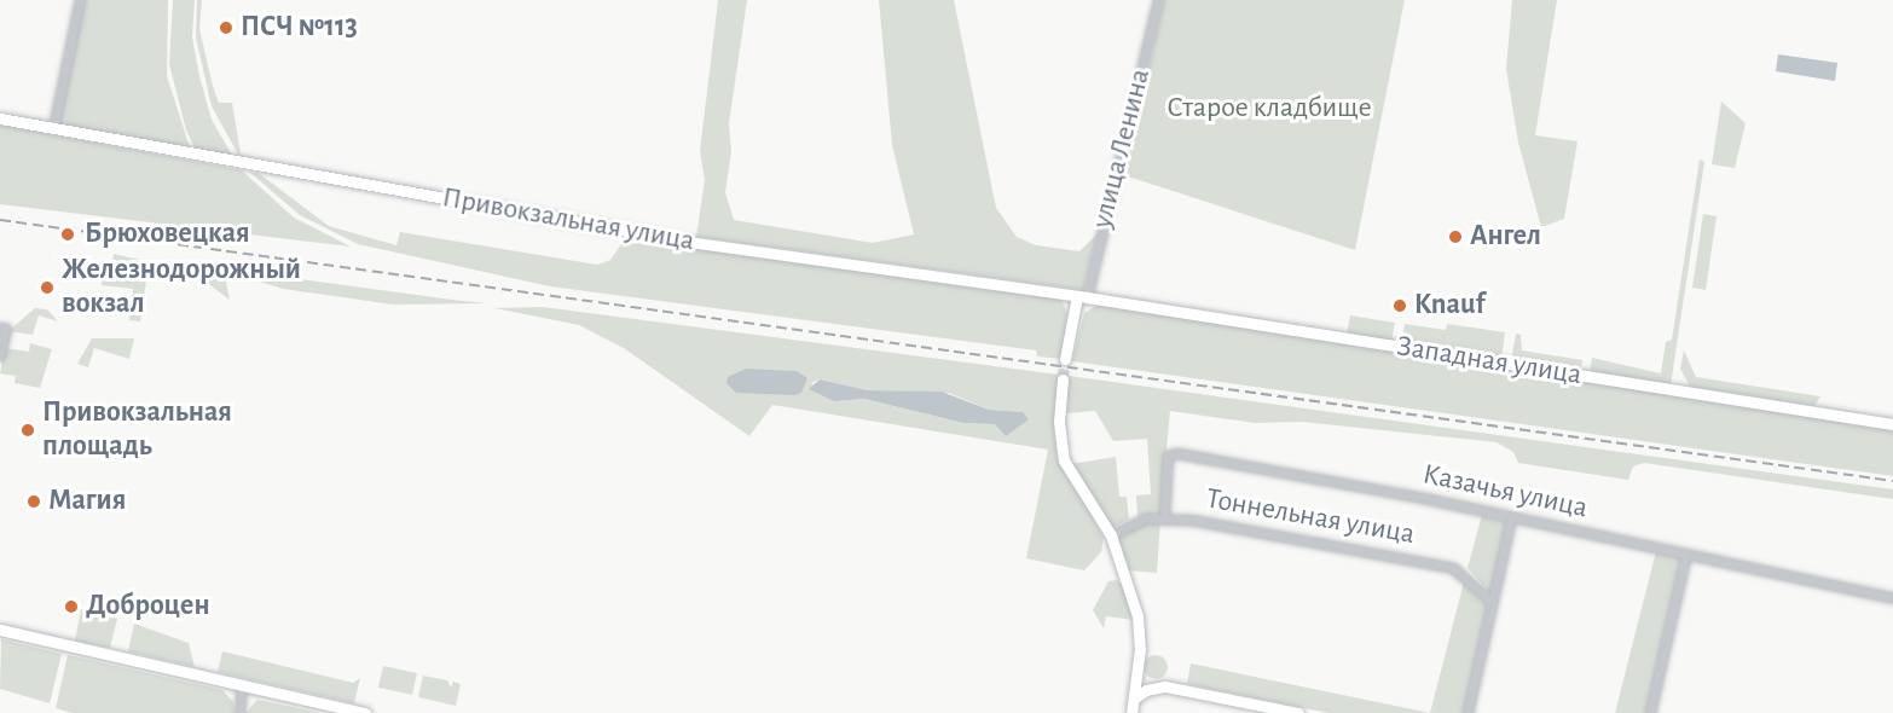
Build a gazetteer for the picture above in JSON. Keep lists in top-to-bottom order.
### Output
{
  "streets": {
    "main road": ["улица Ленина", "Привокзальная улица", "Западная улица"],
    "street": ["Казачья улица", "Тоннельная улица"]
  },
  "crossings": [
    ["улица Ленина", "Привокзальная улица"],
    ["улица Ленина", "Западная улица"],
    ["Привокзальная улица", "Западная улица"],
    ["Казачья улица", "Тоннельная улица"]
  ],
  "parks": ["Старое кладбище"],
  "places": [
    "ПСЧ №113",
    "Брюховецкая",
    "Ангел",
    "Железнодорожный вокзал",
    "Knauf",
    "Привокзальная площадь",
    "Магия",
    "Доброцен"
  ]
}
